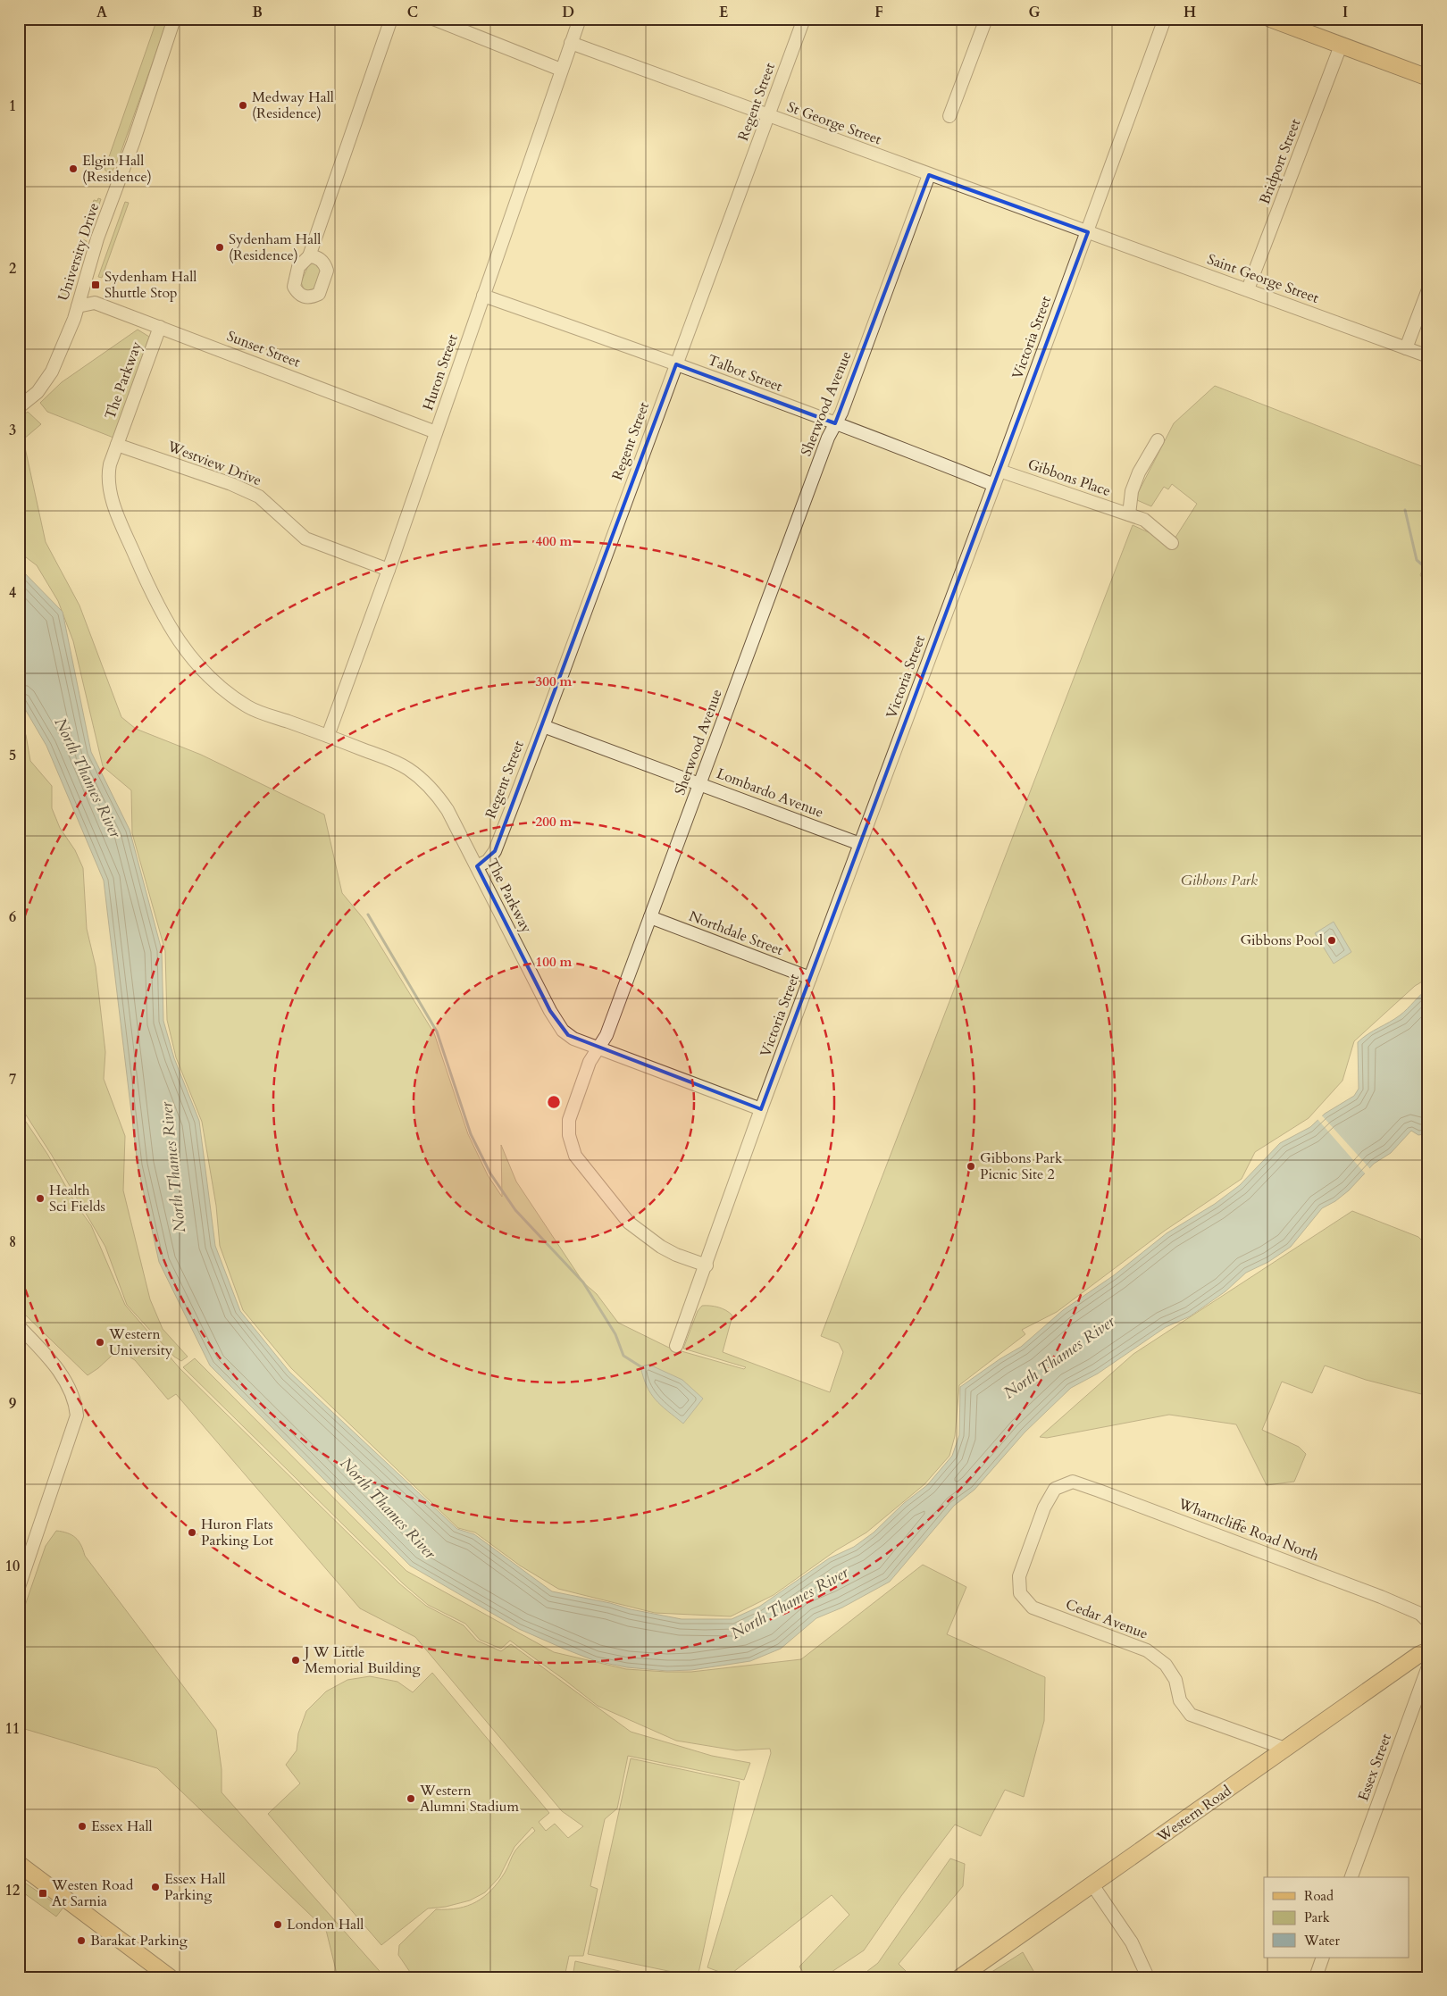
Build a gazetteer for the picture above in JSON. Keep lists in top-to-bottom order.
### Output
{
  "streets": {
    "main road": ["Western Road"],
    "street": [
      "Regent Street",
      "St George Street",
      "Bridport Street",
      "University Drive",
      "Saint George Street",
      "Victoria Street",
      "Sunset Street",
      "Huron Street",
      "Talbot Street",
      "The Parkway",
      "Sherwood Avenue",
      "Westview Drive",
      "Gibbons Place",
      "Lombardo Avenue",
      "Northdale Street",
      "Wharncliffe Road North",
      "Cedar Avenue",
      "Essex Street"
    ]
  },
  "crossings": [
    ["Regent Street", "St George Street"],
    ["Regent Street", "Talbot Street"],
    ["Regent Street", "The Parkway"],
    ["Regent Street", "Lombardo Avenue"],
    ["St George Street", "Saint George Street"],
    ["St George Street", "Victoria Street"],
    ["St George Street", "Huron Street"],
    ["St George Street", "Sherwood Avenue"],
    ["Bridport Street", "Saint George Street"],
    ["University Drive", "Sunset Street"],
    ["Saint George Street", "Victoria Street"],
    ["Victoria Street", "Talbot Street"],
    ["Victoria Street", "The Parkway"],
    ["Victoria Street", "Sherwood Avenue"],
    ["Victoria Street", "Gibbons Place"],
    ["Victoria Street", "Lombardo Avenue"],
    ["Victoria Street", "Northdale Street"],
    ["Sunset Street", "Huron Street"],
    ["Sunset Street", "The Parkway"],
    ["Huron Street", "Talbot Street"],
    ["Huron Street", "The Parkway"],
    ["Huron Street", "Westview Drive"],
    ["Talbot Street", "Sherwood Avenue"],
    ["The Parkway", "Sherwood Avenue"],
    ["The Parkway", "Westview Drive"],
    ["Sherwood Avenue", "Lombardo Avenue"],
    ["Sherwood Avenue", "Northdale Street"],
    ["Wharncliffe Road North", "Cedar Avenue"],
    ["Cedar Avenue", "Western Road"]
  ],
  "water": ["North Thames River"],
  "parks": ["Gibbons Park"],
  "places": {
    "other": [
      "Medway Hall (Residence)",
      "Elgin Hall (Residence)",
      "Sydenham Hall (Residence)",
      "Gibbons Pool",
      "Gibbons Park Picnic Site 2",
      "Health Sci Fields",
      "Western University",
      "Huron Flats Parking Lot",
      "J W Little Memorial Building",
      "Western Alumni Stadium",
      "Essex Hall",
      "Essex Hall Parking",
      "London Hall",
      "Barakat Parking"
    ],
    "transit": ["Sydenham Hall Shuttle Stop", "Westen Road At Sarnia"]
  },
  "legend": ["Road", "Park", "Water"],
  "grid": {
    "columns": [
      "A",
      "B",
      "C",
      "D",
      "E",
      "F",
      "G",
      "H",
      "I"
    ],
    "rows": [
      "1",
      "2",
      "3",
      "4",
      "5",
      "6",
      "7",
      "8",
      "9",
      "10",
      "11",
      "12"
    ]
  },
  "rings": [
    "400 m",
    "300 m",
    "200 m",
    "100 m"
  ]
}
